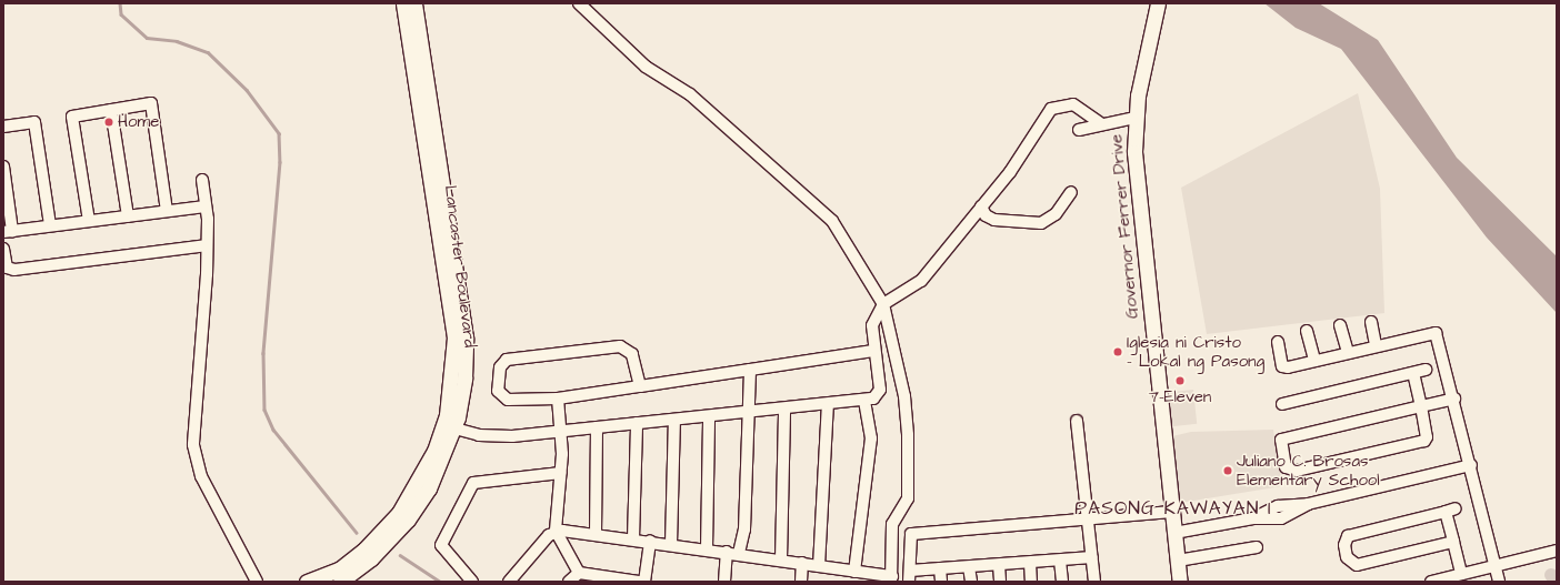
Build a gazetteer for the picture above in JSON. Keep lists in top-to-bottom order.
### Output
{
  "streets": {
    "main road": ["Governor Ferrer Drive", "Lancaster Boulevard"]
  },
  "districts": ["PASONG KAWAYAN I"],
  "places": [
    "Home",
    "Iglesia ni Cristo - Lokal ng Pasong",
    "7-Eleven",
    "Juliano C. Brosas Elementary School"
  ]
}
